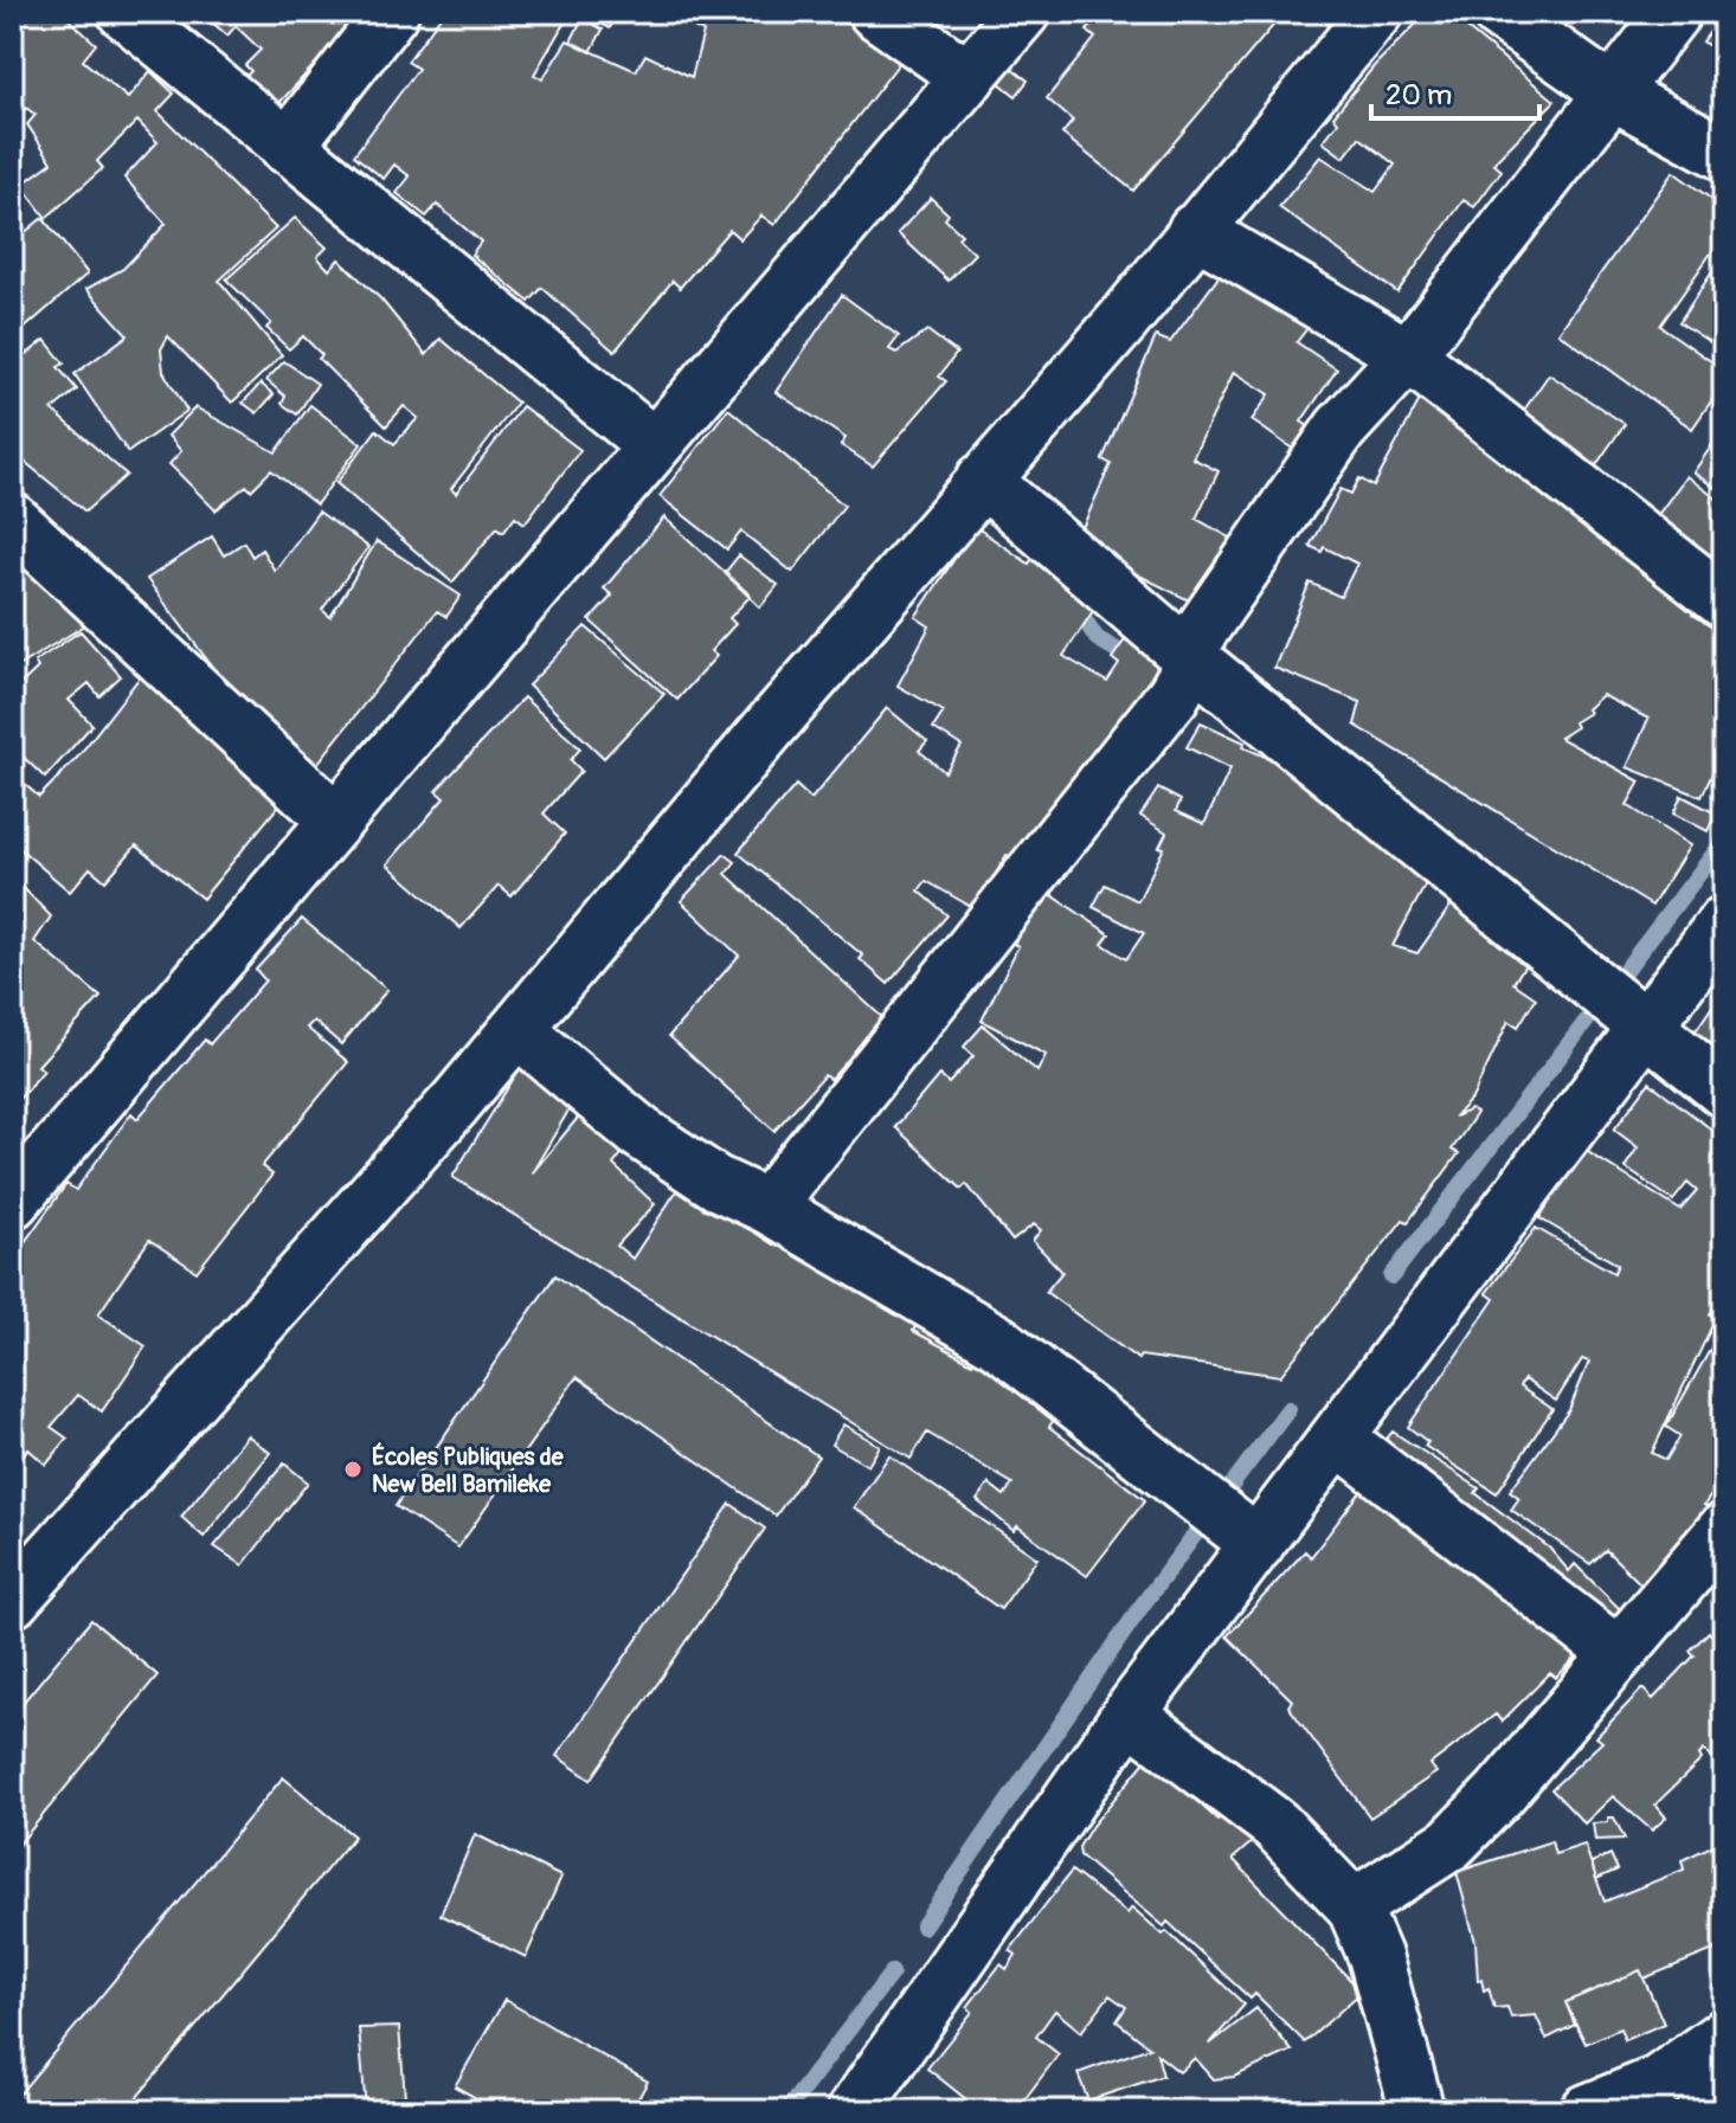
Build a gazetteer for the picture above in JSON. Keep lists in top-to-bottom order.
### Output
{
  "places": ["Écoles Publiques de New Bell Bamileke"],
  "scale_bar": "20 m"
}
